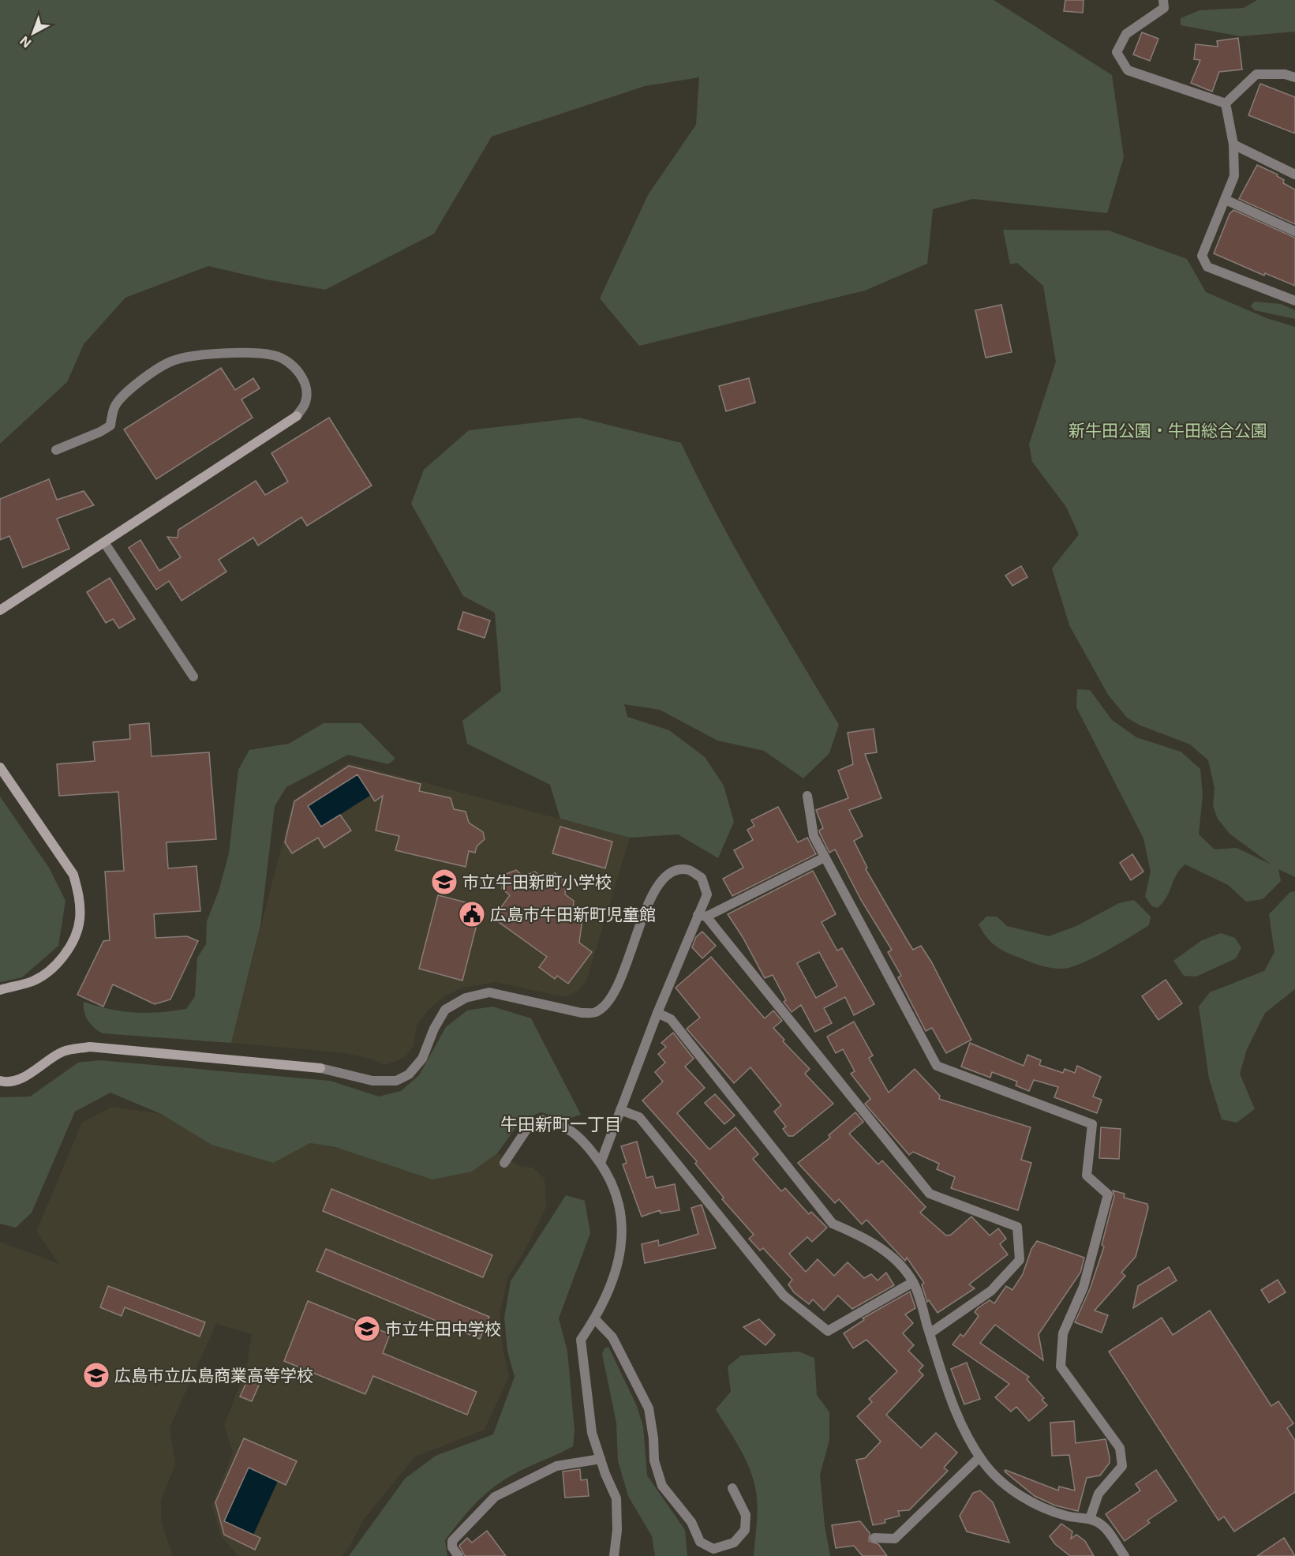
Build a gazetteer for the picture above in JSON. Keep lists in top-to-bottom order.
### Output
{
  "districts": ["牛田新町一丁目"],
  "parks": ["新牛田公園・牛田総合公園"],
  "places": {
    "school or university": ["市立牛田新町小学校", "市立牛田中学校", "広島市立広島商業高等学校"],
    "public building": ["広島市牛田新町児童館"]
  },
  "north": "bottom left"
}
